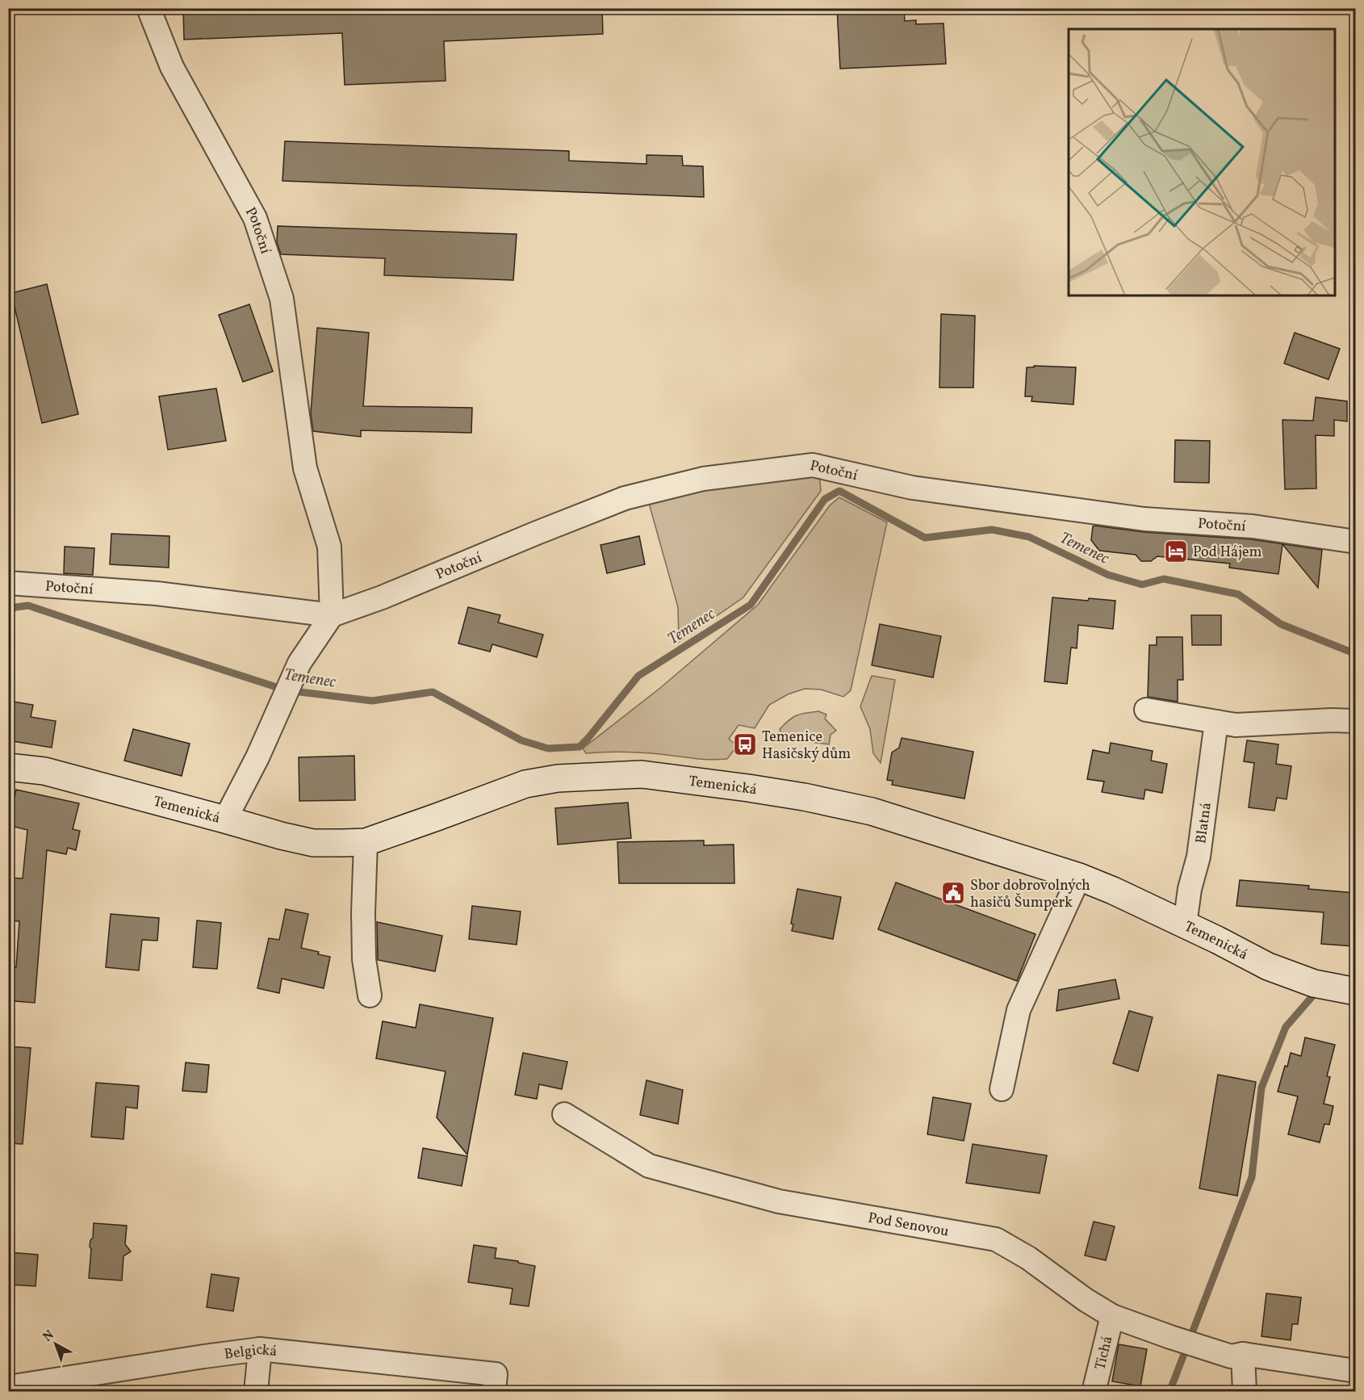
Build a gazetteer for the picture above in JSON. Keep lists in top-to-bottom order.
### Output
{
  "streets": {
    "street": [
      "Potoční",
      "Temenická",
      "Blatná",
      "Pod Senovou",
      "Belgická",
      "Tichá"
    ]
  },
  "crossings": [
    ["Temenická", "Blatná"],
    ["Pod Senovou", "Tichá"]
  ],
  "water": ["Temenec"],
  "places": {
    "hotel": ["Pod Hájem"],
    "bus stop": ["Temenice Hasičský dům"],
    "public building": ["Sbor dobrovolných hasičů Šumperk"]
  },
  "north": "top left"
}
